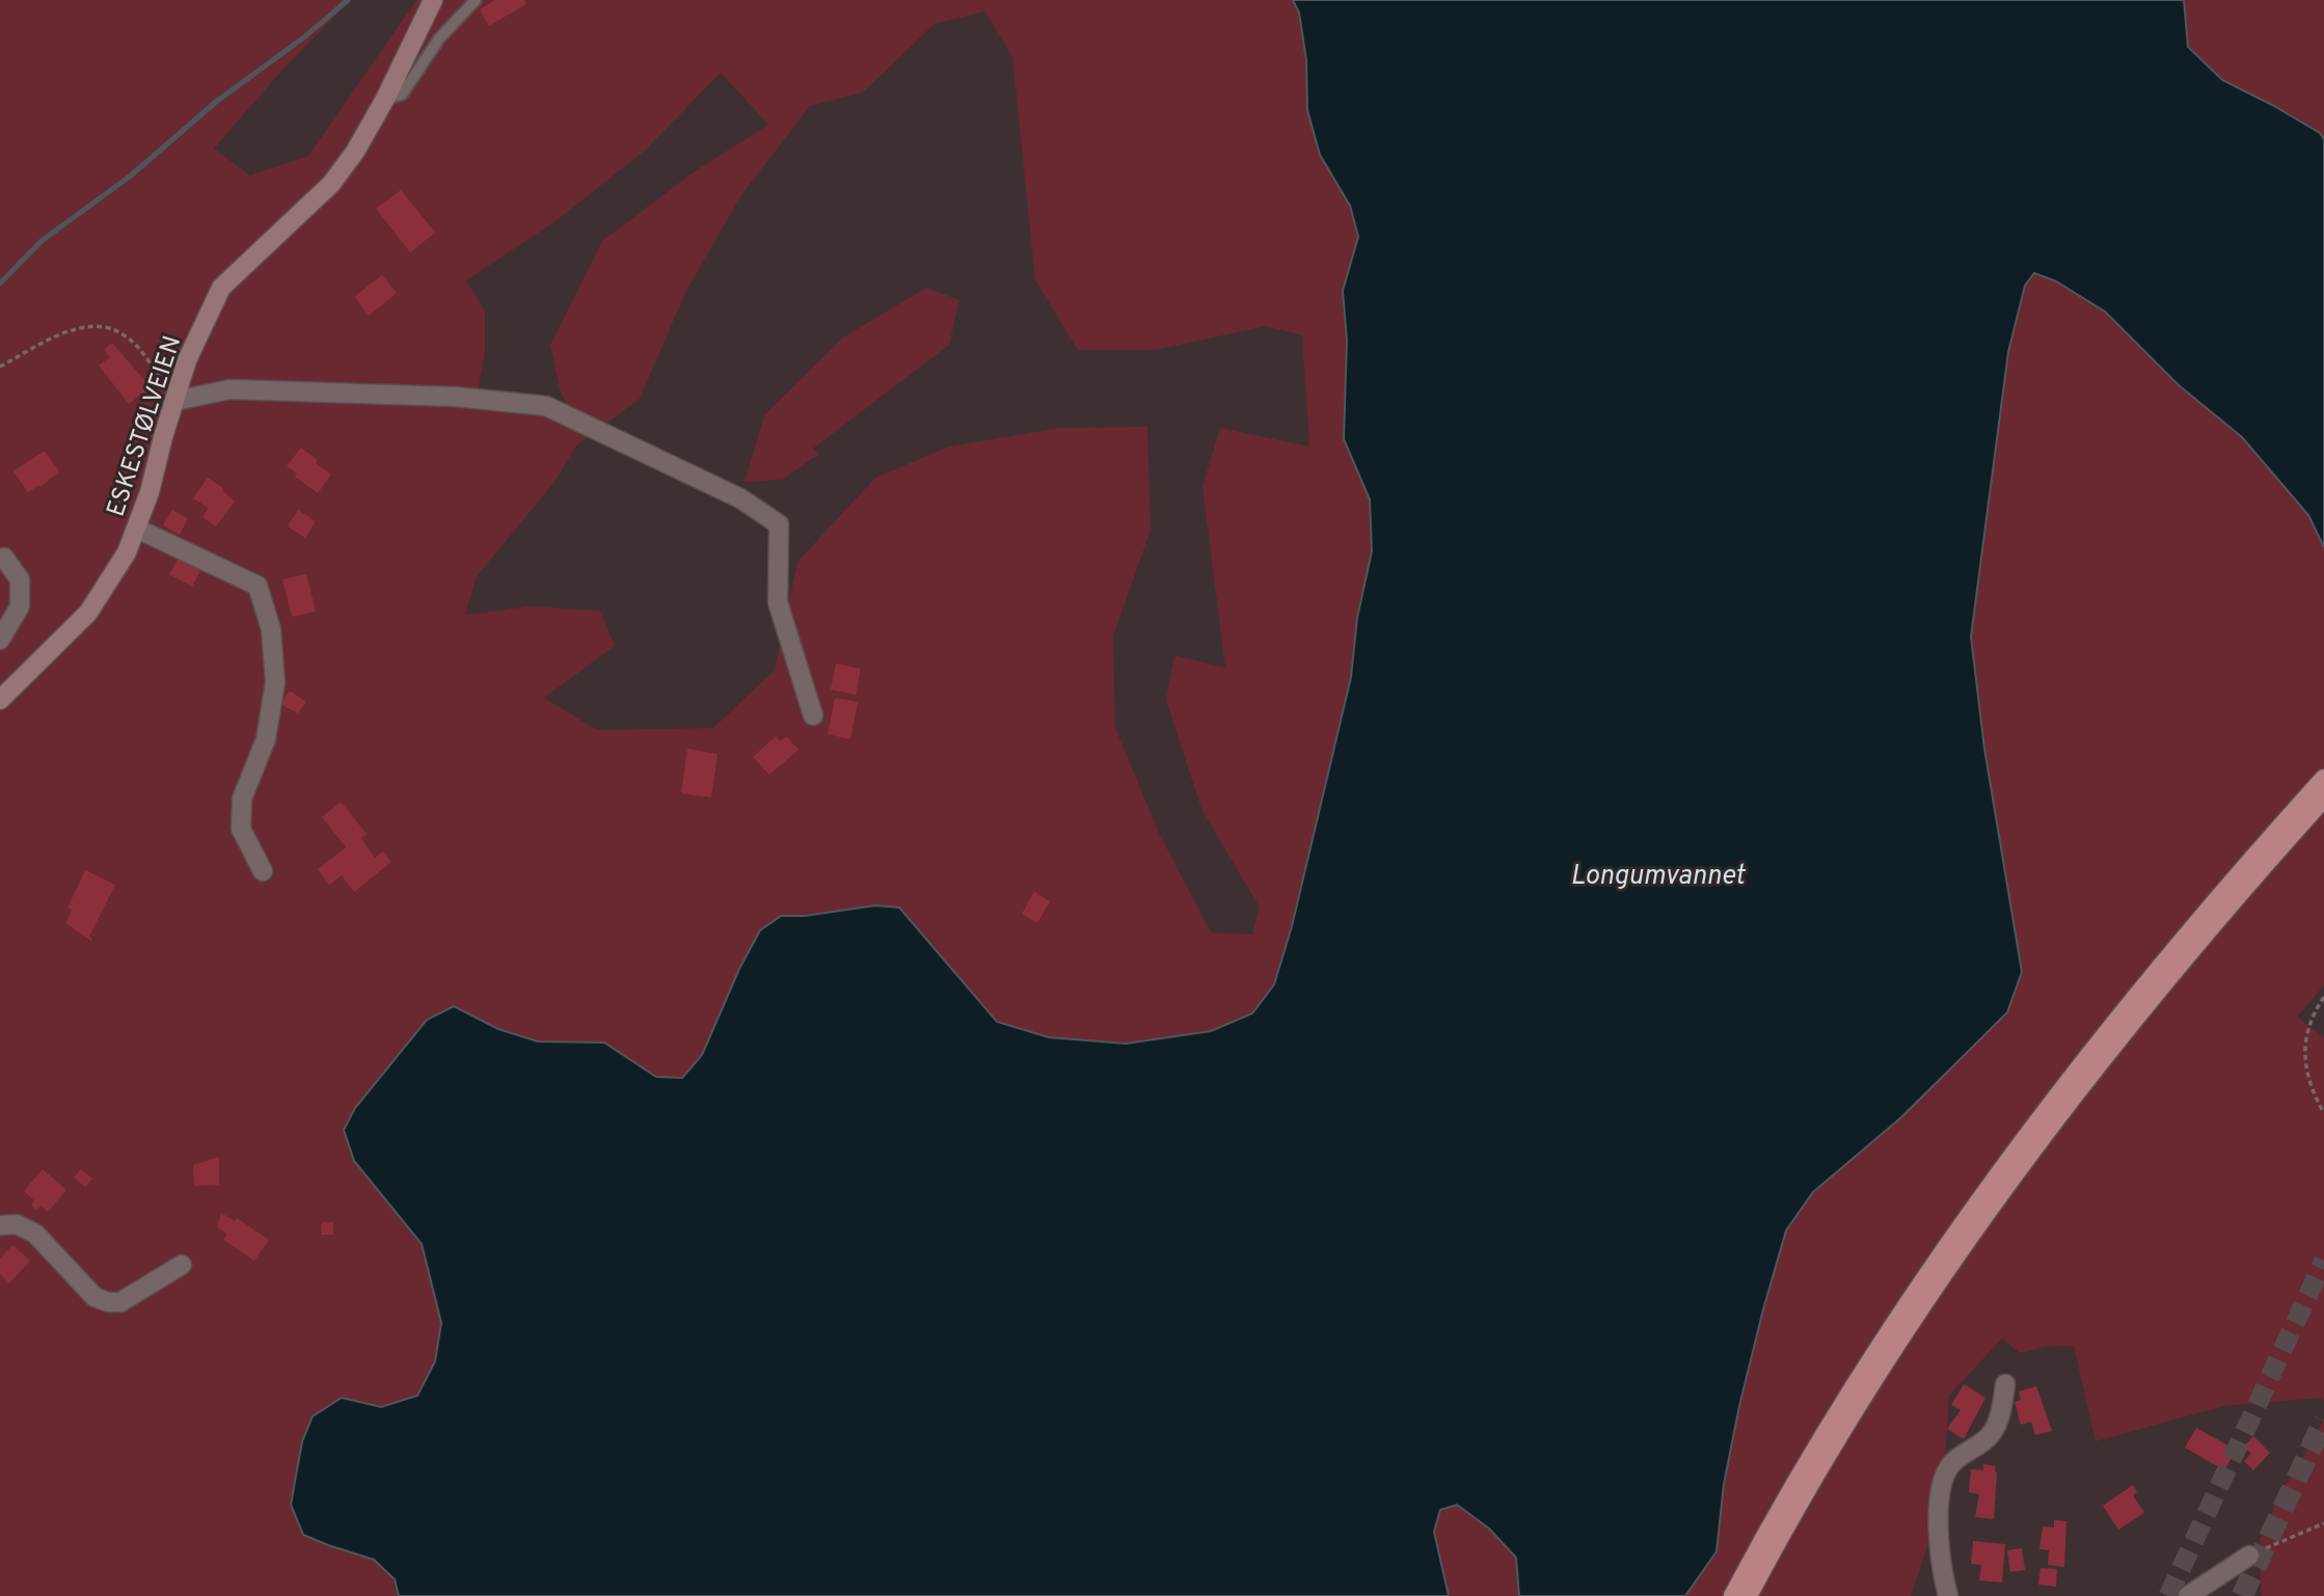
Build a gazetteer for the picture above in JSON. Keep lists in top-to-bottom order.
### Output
{
  "streets": {
    "main road": ["ESKESTØLVEIEN"]
  },
  "water": ["Longumvannet"]
}
